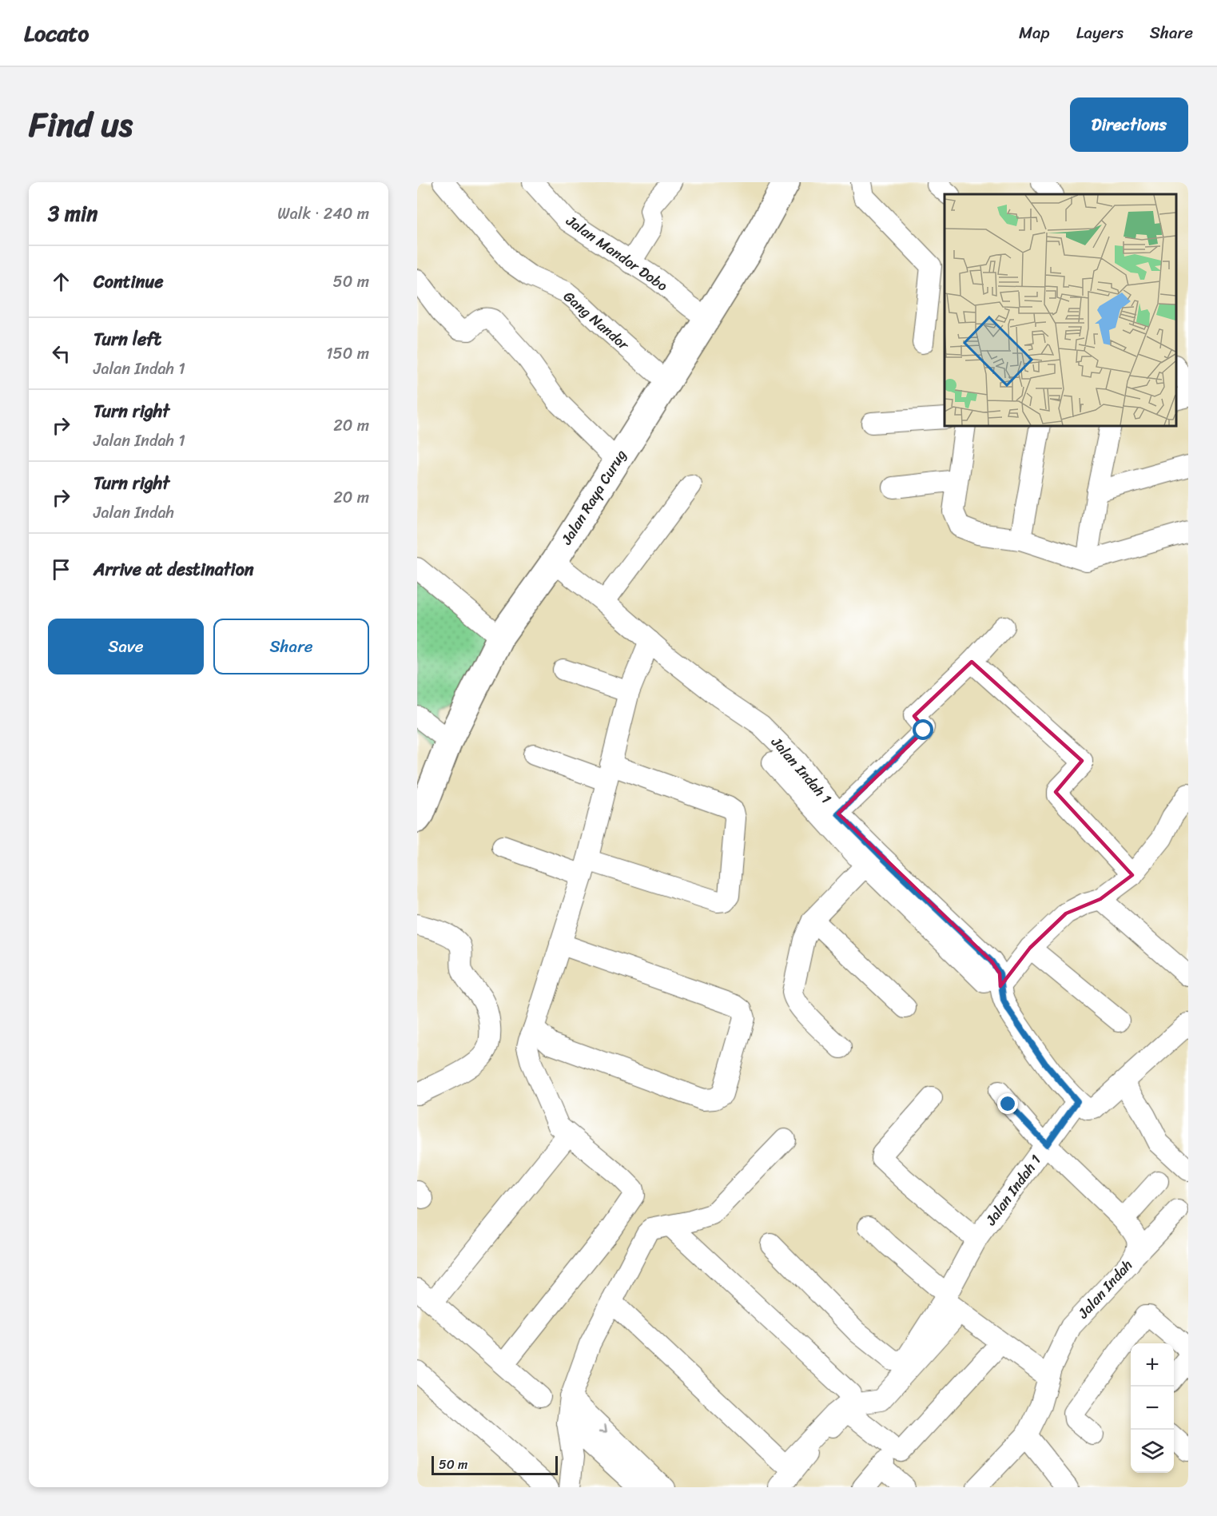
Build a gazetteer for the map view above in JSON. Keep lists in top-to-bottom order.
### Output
{
  "streets": {
    "main road": ["Jalan Raya Curug"],
    "street": [
      "Jalan Mandor Dobo",
      "Gang Nandor",
      "Jalan Indah 1",
      "Jalan Indah"
    ]
  },
  "crossings": [
    ["Jalan Mandor Dobo", "Jalan Raya Curug"],
    ["Gang Nandor", "Jalan Raya Curug"],
    ["Jalan Raya Curug", "Jalan Indah 1"],
    ["Jalan Indah 1", "Jalan Indah"]
  ],
  "scale_bar": "50 m",
  "page": {
    "header": "Locato",
    "nav": ["Map", "Layers", "Share"],
    "title": "Find us",
    "buttons": [
      "Directions",
      ["Save", "Share"]
    ],
    "heading": ["3 min", "Walk · 240 m"],
    "list": [
      ["Continue", "50 m"],
      ["Turn left", "Jalan Indah 1", "150 m"],
      ["Turn right", "Jalan Indah 1", "20 m"],
      ["Turn right", "Jalan Indah", "20 m"],
      "Arrive at destination"
    ],
    "map_buttons": ["+", "−"],
    "scale": "50 m"
  }
}
